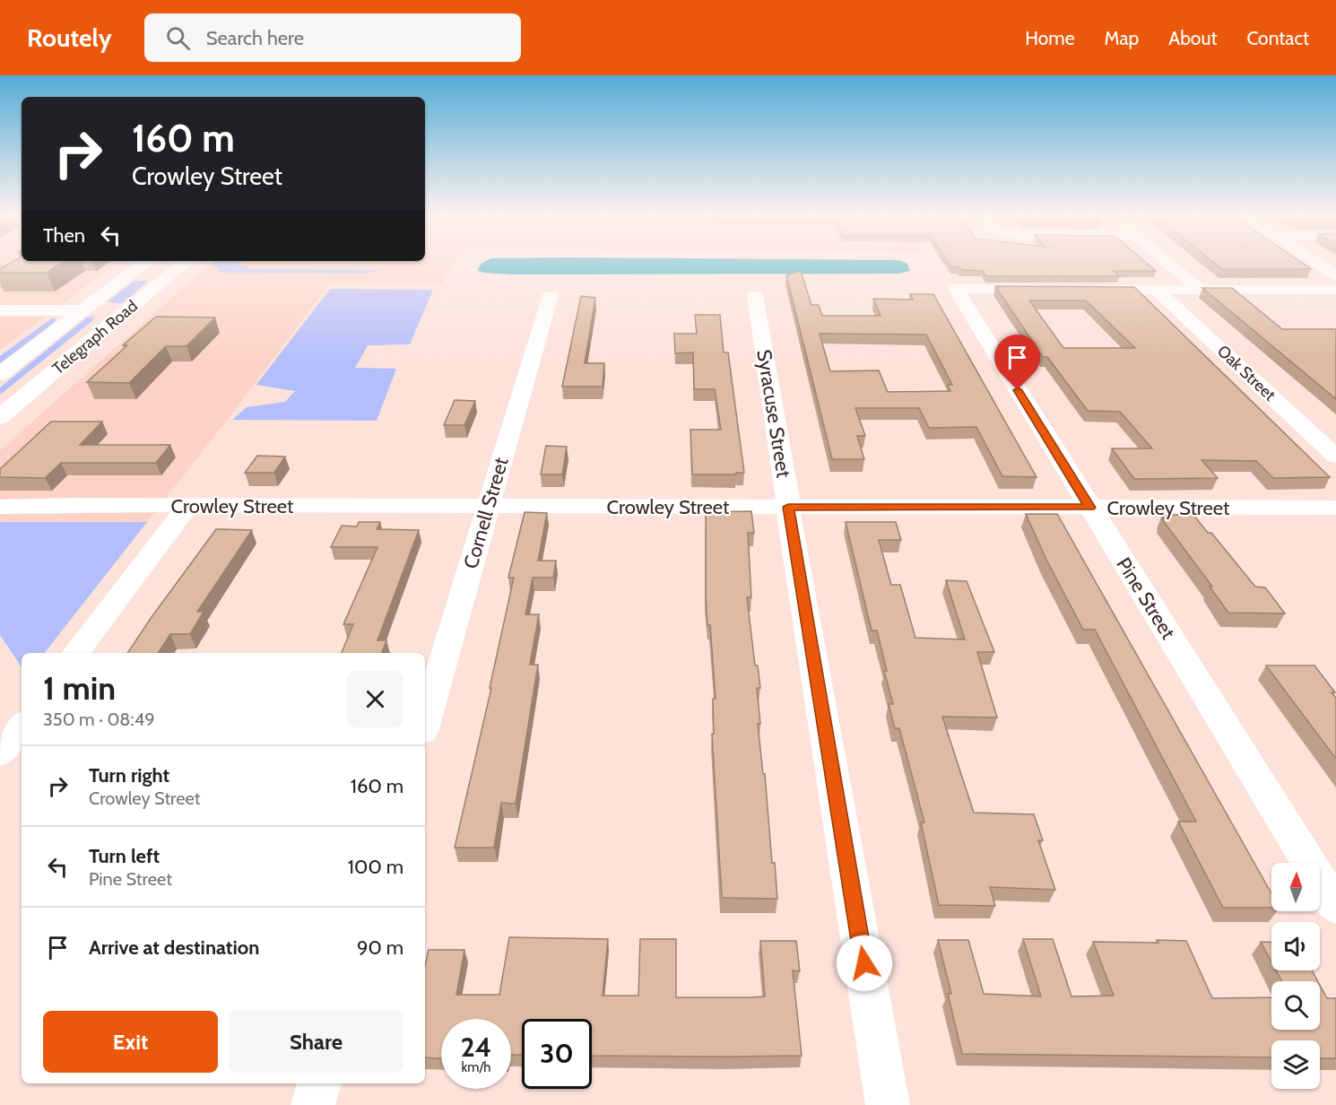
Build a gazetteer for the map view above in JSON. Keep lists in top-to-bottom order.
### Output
{
  "streets": {
    "main road": ["Telegraph Road"],
    "street": [
      "Oak Street",
      "Syracuse Street",
      "Crowley Street",
      "Cornell Street",
      "Pine Street"
    ]
  },
  "crossings": [
    ["Syracuse Street", "Crowley Street"],
    ["Crowley Street", "Cornell Street"],
    ["Crowley Street", "Pine Street"]
  ],
  "north": "top",
  "page": {
    "header": "Routely",
    "search": "Search here",
    "nav": [
      "Home",
      "Map",
      "About",
      "Contact"
    ],
    "turn": ["160 m", "Crowley Street"],
    "then": "Then",
    "heading": ["1 min", "350 m · 08:49"],
    "list": [
      {
        "name": "Turn right",
        "note": "Crowley Street",
        "value": "160 m"
      },
      {
        "name": "Turn left",
        "note": "Pine Street",
        "value": "100 m"
      },
      {
        "name": "Arrive at destination",
        "value": "90 m"
      }
    ],
    "buttons": ["Exit", "Share"],
    "speed": "24 km/h",
    "limit": "30"
  }
}
